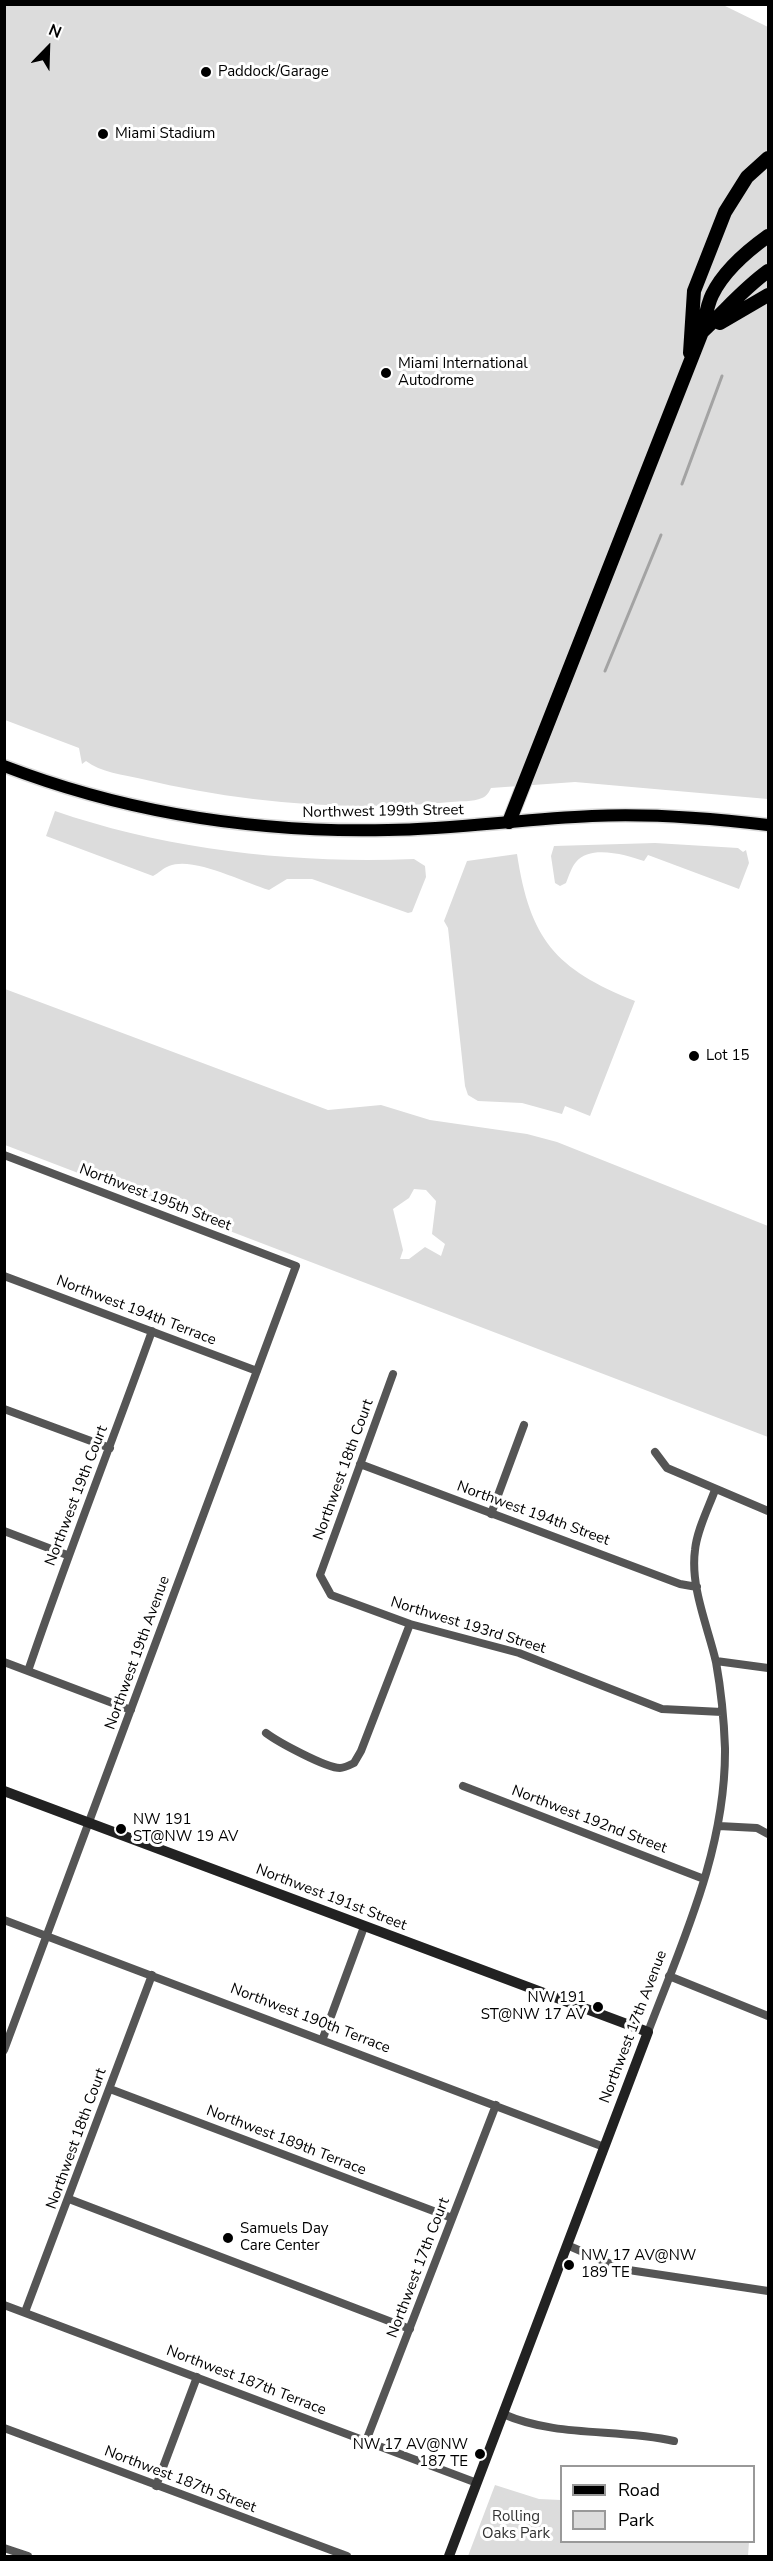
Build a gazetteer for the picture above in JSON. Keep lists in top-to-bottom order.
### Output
{
  "streets": {
    "main road": ["Northwest 199th Street"],
    "street": [
      "Northwest 195th Street",
      "Northwest 194th Terrace",
      "Northwest 18th Court",
      "Northwest 19th Court",
      "Northwest 194th Street",
      "Northwest 193rd Street",
      "Northwest 19th Avenue",
      "Northwest 192nd Street",
      "Northwest 191st Street",
      "Northwest 190th Terrace",
      "Northwest 17th Avenue",
      "Northwest 189th Terrace",
      "Northwest 17th Court",
      "Northwest 187th Terrace",
      "Northwest 187th Street"
    ]
  },
  "crossings": [
    ["Northwest 195th Street", "Northwest 19th Avenue"],
    ["Northwest 194th Terrace", "Northwest 19th Court"],
    ["Northwest 194th Terrace", "Northwest 19th Avenue"],
    ["Northwest 18th Court", "Northwest 194th Street"],
    ["Northwest 18th Court", "Northwest 193rd Street"],
    ["Northwest 18th Court", "Northwest 190th Terrace"],
    ["Northwest 18th Court", "Northwest 189th Terrace"],
    ["Northwest 18th Court", "Northwest 187th Terrace"],
    ["Northwest 194th Street", "Northwest 17th Avenue"],
    ["Northwest 193rd Street", "Northwest 17th Avenue"],
    ["Northwest 19th Avenue", "Northwest 191st Street"],
    ["Northwest 19th Avenue", "Northwest 190th Terrace"],
    ["Northwest 192nd Street", "Northwest 17th Avenue"],
    ["Northwest 191st Street", "Northwest 17th Avenue"],
    ["Northwest 190th Terrace", "Northwest 17th Avenue"],
    ["Northwest 190th Terrace", "Northwest 17th Court"],
    ["Northwest 17th Avenue", "Northwest 187th Terrace"],
    ["Northwest 189th Terrace", "Northwest 17th Court"],
    ["Northwest 17th Court", "Northwest 187th Terrace"]
  ],
  "parks": ["Rolling Oaks Park"],
  "places": [
    "Paddock/Garage",
    "Miami Stadium",
    "Miami International Autodrome",
    "Lot 15",
    "NW 191 ST@NW 19 AV",
    "NW 191 ST@NW 17 AV",
    "Samuels Day Care Center",
    "NW 17 AV@NW 189 TE",
    "NW 17 AV@NW 187 TE"
  ],
  "legend": ["Road", "Park"],
  "north": "top right"
}
